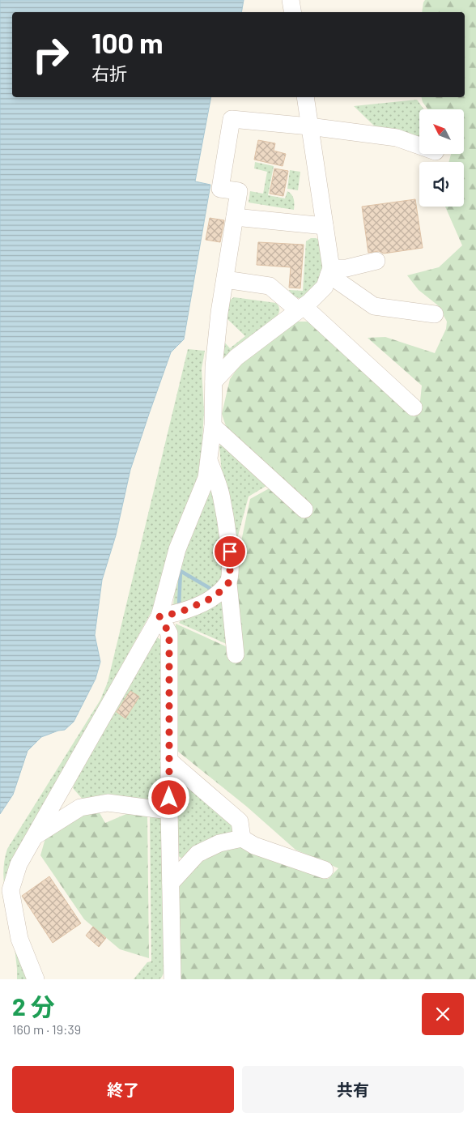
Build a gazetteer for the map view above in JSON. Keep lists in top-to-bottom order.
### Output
{
  "north": "top left",
  "page": {
    "turn": ["100 m", "右折"],
    "heading": ["2 分", "160 m · 19:39"],
    "buttons": ["終了", "共有"]
  }
}
